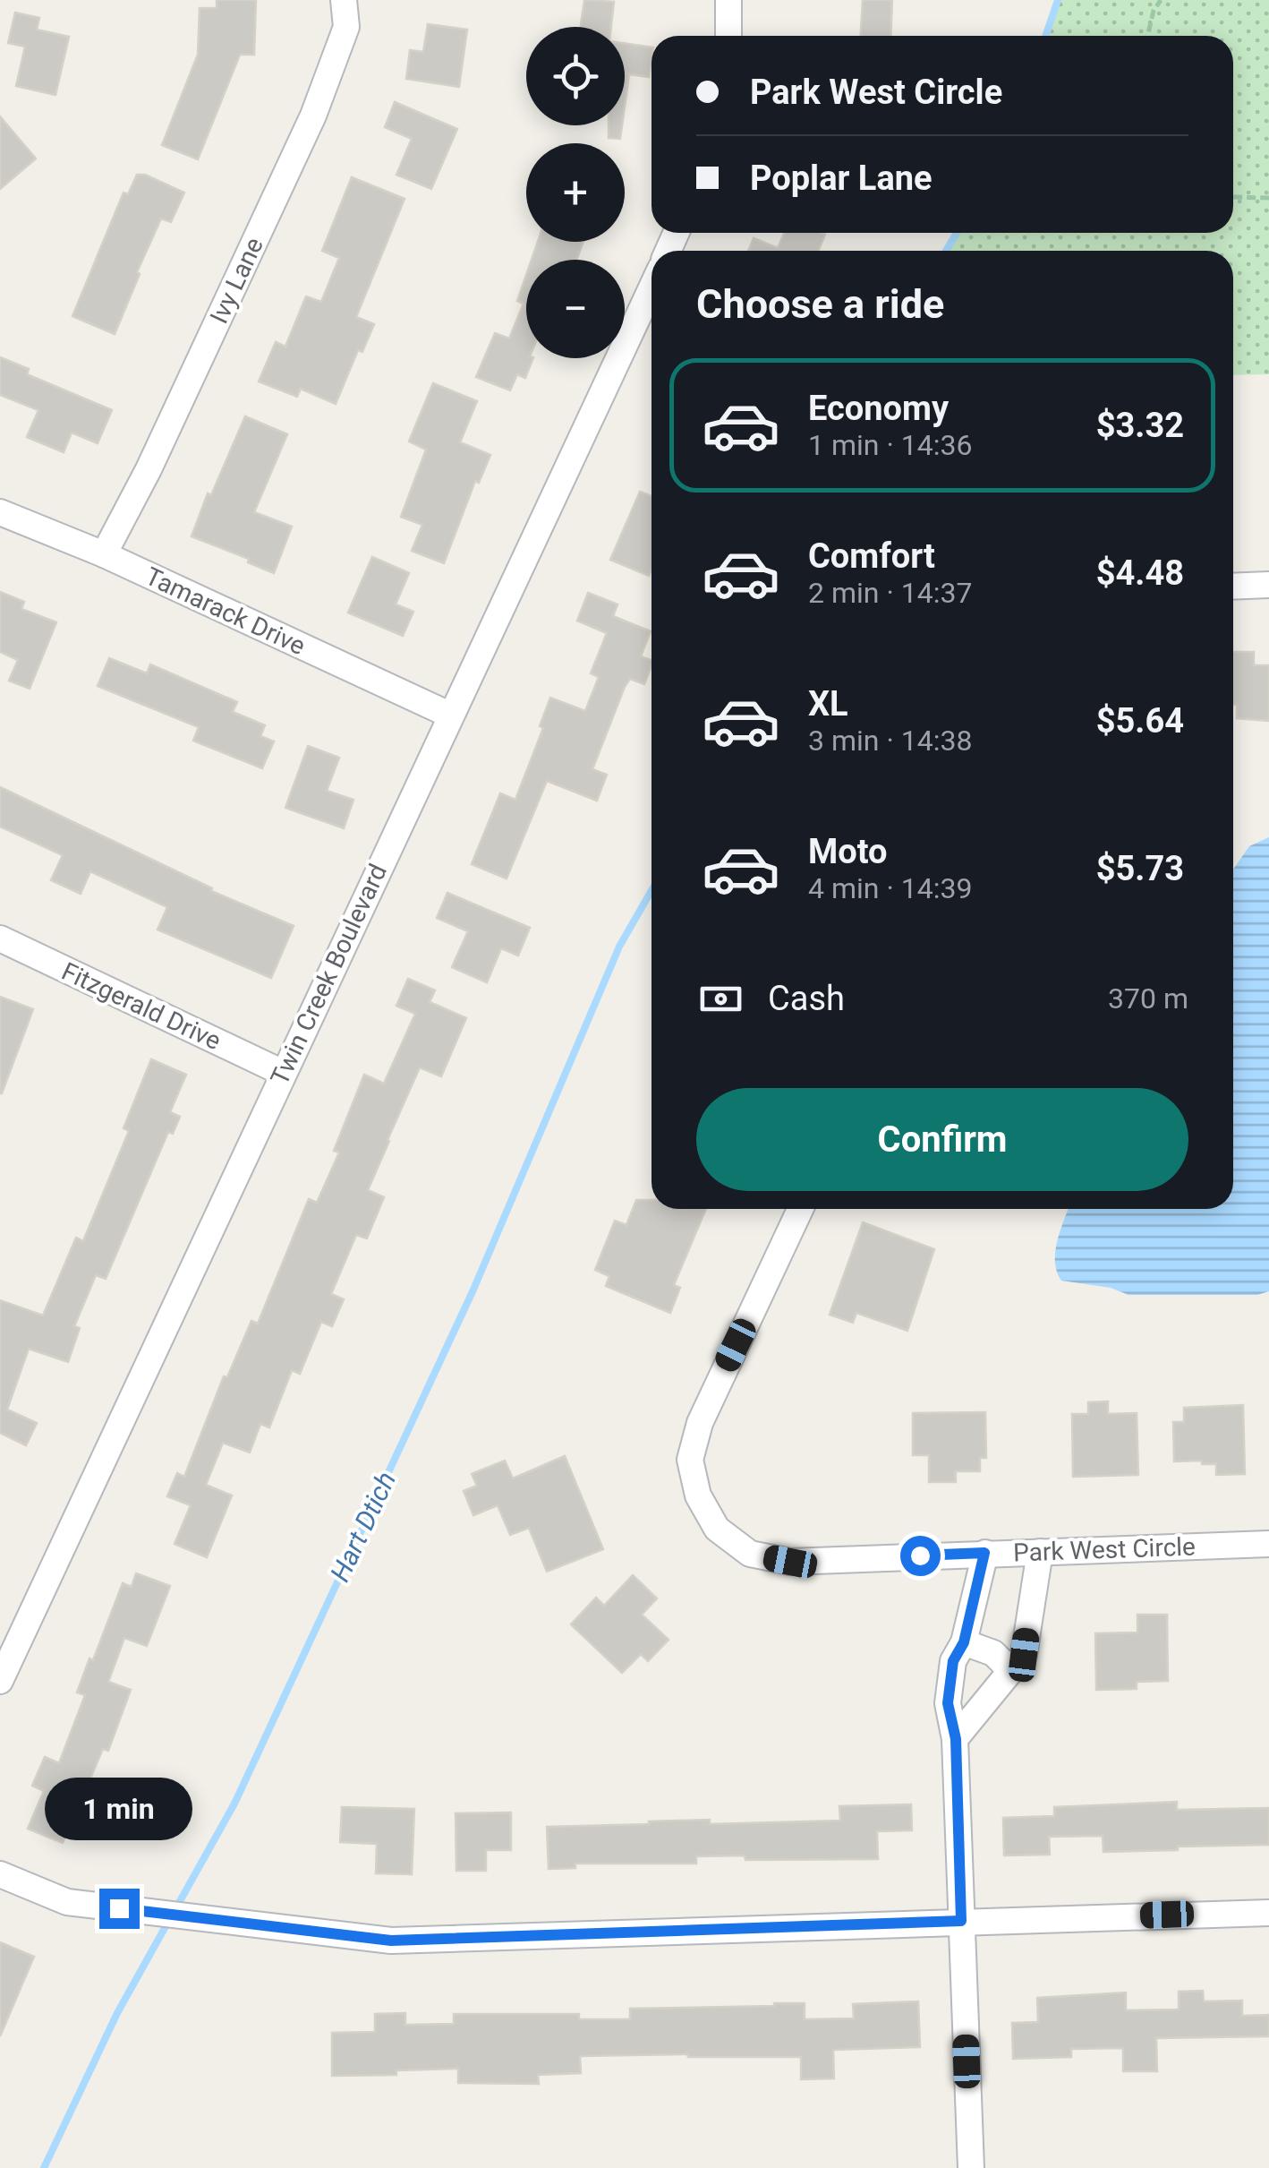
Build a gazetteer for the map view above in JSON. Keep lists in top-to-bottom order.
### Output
{
  "streets": {
    "street": [
      "Ivy Lane",
      "Tamarack Drive",
      "Twin Creek Boulevard",
      "Fitzgerald Drive",
      "Park West Circle"
    ]
  },
  "crossings": [
    ["Ivy Lane", "Tamarack Drive"],
    ["Tamarack Drive", "Twin Creek Boulevard"],
    ["Twin Creek Boulevard", "Fitzgerald Drive"]
  ],
  "water": ["Hart Dtich"],
  "page": {
    "map_buttons": ["+", "−"],
    "banner": ["Park West Circle", "Poplar Lane"],
    "heading": "Choose a ride",
    "list": [
      {
        "name": "Economy",
        "note": "1 min · 14:36",
        "value": "$3.32"
      },
      {
        "name": "Comfort",
        "note": "2 min · 14:37",
        "value": "$4.48"
      },
      {
        "name": "XL",
        "note": "3 min · 14:38",
        "value": "$5.64"
      },
      {
        "name": "Moto",
        "note": "4 min · 14:39",
        "value": "$5.73"
      }
    ],
    "pay": ["Cash", "370 m"],
    "buttons": "Confirm",
    "bubble": "1 min"
  }
}
